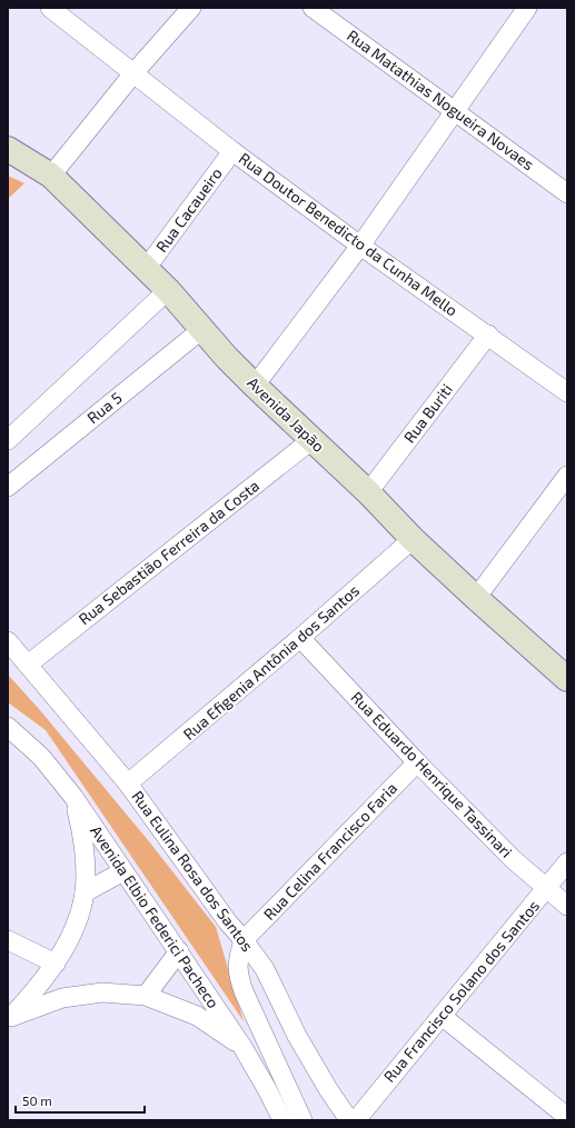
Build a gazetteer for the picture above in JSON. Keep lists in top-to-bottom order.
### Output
{
  "streets": {
    "main road": ["Avenida Japão"],
    "street": [
      "Rua Matathias Nogueira Novaes",
      "Rua Cacaueiro",
      "Rua Doutor Benedicto da Cunha Mello",
      "Rua 5",
      "Rua Buriti",
      "Rua Sebastião Ferreira da Costa",
      "Rua Efigenia Antônia dos Santos",
      "Rua Eduardo Henrique Tassinari",
      "Rua Celina Francisco Faria",
      "Rua Eulina Rosa dos Santos",
      "Avenida Elbio Federici Pacheco",
      "Rua Francisco Solano dos Santos"
    ]
  },
  "crossings": [
    ["Rua Cacaueiro", "Rua Doutor Benedicto da Cunha Mello"],
    ["Rua Cacaueiro", "Avenida Japão"],
    ["Rua Doutor Benedicto da Cunha Mello", "Rua Buriti"],
    ["Rua 5", "Avenida Japão"],
    ["Rua Buriti", "Avenida Japão"],
    ["Avenida Japão", "Rua Sebastião Ferreira da Costa"],
    ["Avenida Japão", "Rua Efigenia Antônia dos Santos"],
    ["Rua Sebastião Ferreira da Costa", "Rua Eulina Rosa dos Santos"],
    ["Rua Efigenia Antônia dos Santos", "Rua Eduardo Henrique Tassinari"],
    ["Rua Efigenia Antônia dos Santos", "Rua Eulina Rosa dos Santos"],
    ["Rua Eduardo Henrique Tassinari", "Rua Celina Francisco Faria"],
    ["Rua Eduardo Henrique Tassinari", "Rua Francisco Solano dos Santos"],
    ["Rua Celina Francisco Faria", "Rua Eulina Rosa dos Santos"]
  ],
  "scale_bar": "50 m"
}
